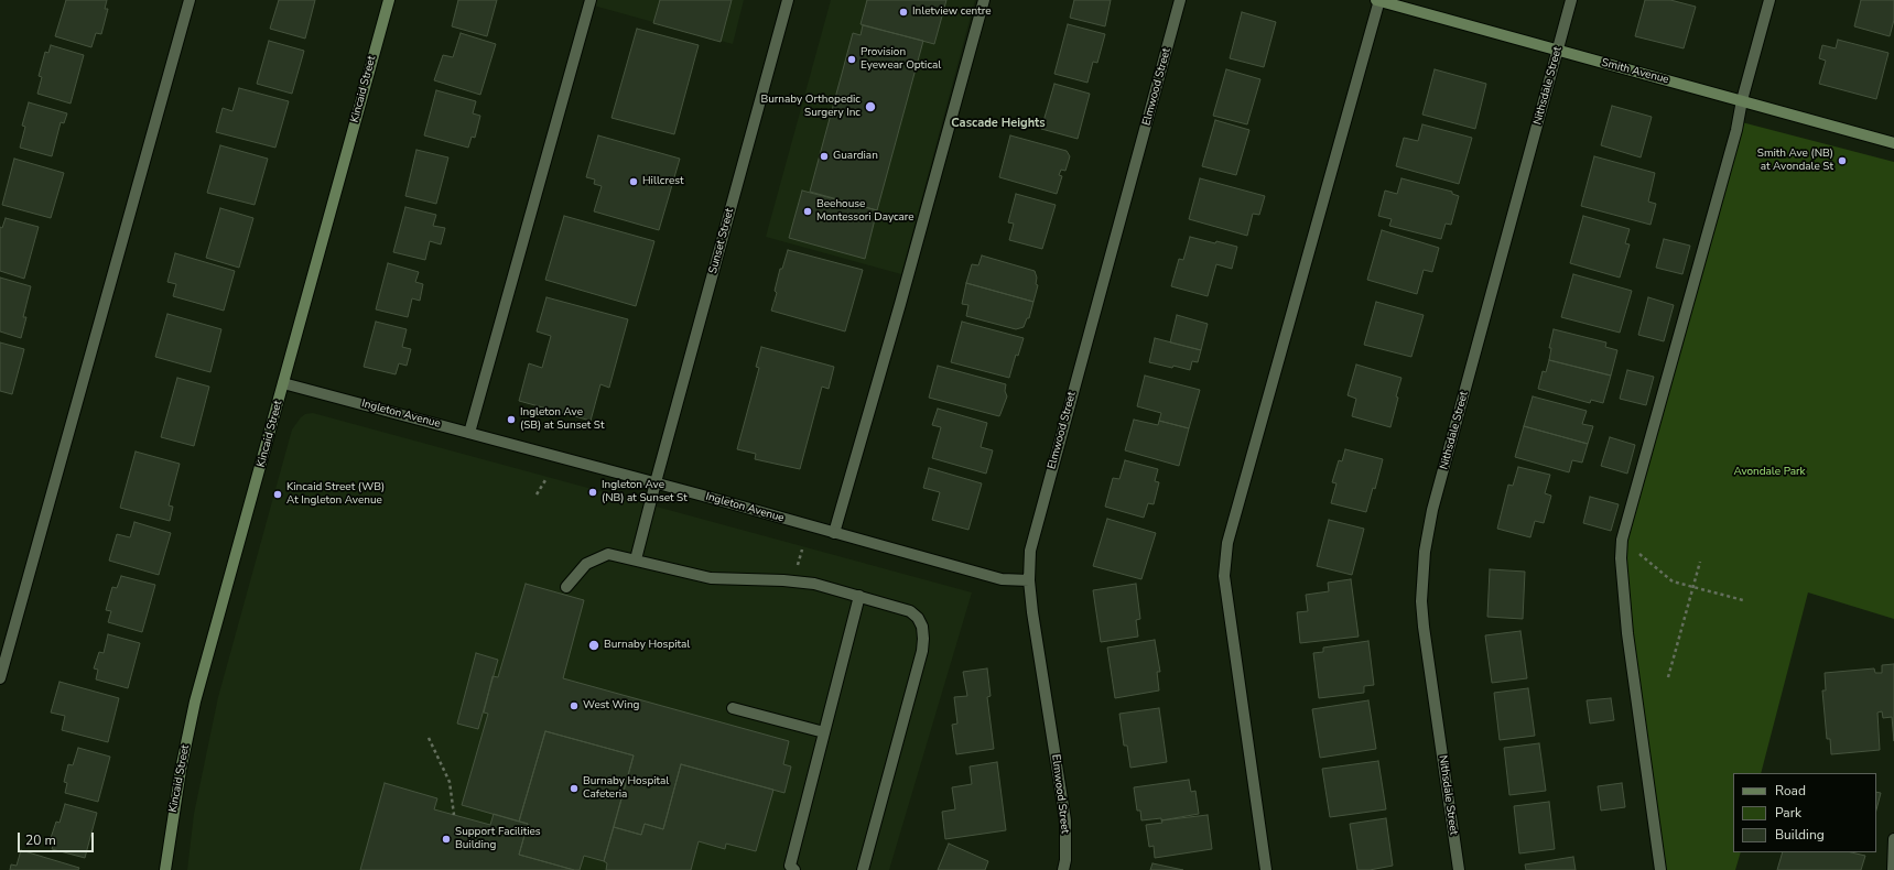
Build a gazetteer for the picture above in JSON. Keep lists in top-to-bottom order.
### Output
{
  "streets": {
    "street": [
      "Smith Avenue",
      "Nithsdale Street",
      "Elmwood Street",
      "Kincaid Street",
      "Sunset Street",
      "Ingleton Avenue"
    ]
  },
  "crossings": [
    ["Smith Avenue", "Nithsdale Street"],
    ["Elmwood Street", "Ingleton Avenue"],
    ["Kincaid Street", "Ingleton Avenue"],
    ["Sunset Street", "Ingleton Avenue"]
  ],
  "districts": ["Cascade Heights"],
  "parks": ["Avondale Park"],
  "places": [
    "Inletview centre",
    "Provision Eyewear Optical",
    "Burnaby Orthopedic Surgery Inc",
    "Guardian",
    "Smith Ave (NB) at Avondale St",
    "Hillcrest",
    "Beehouse Montessori Daycare",
    "Ingleton Ave (SB) at Sunset St",
    "Ingleton Ave (NB) at Sunset St",
    "Kincaid Street (WB) At Ingleton Avenue",
    "Burnaby Hospital",
    "West Wing",
    "Burnaby Hospital Cafeteria",
    "Support Facilities Building"
  ],
  "legend": ["Road", "Park", "Building"],
  "scale_bar": "20 m"
}
